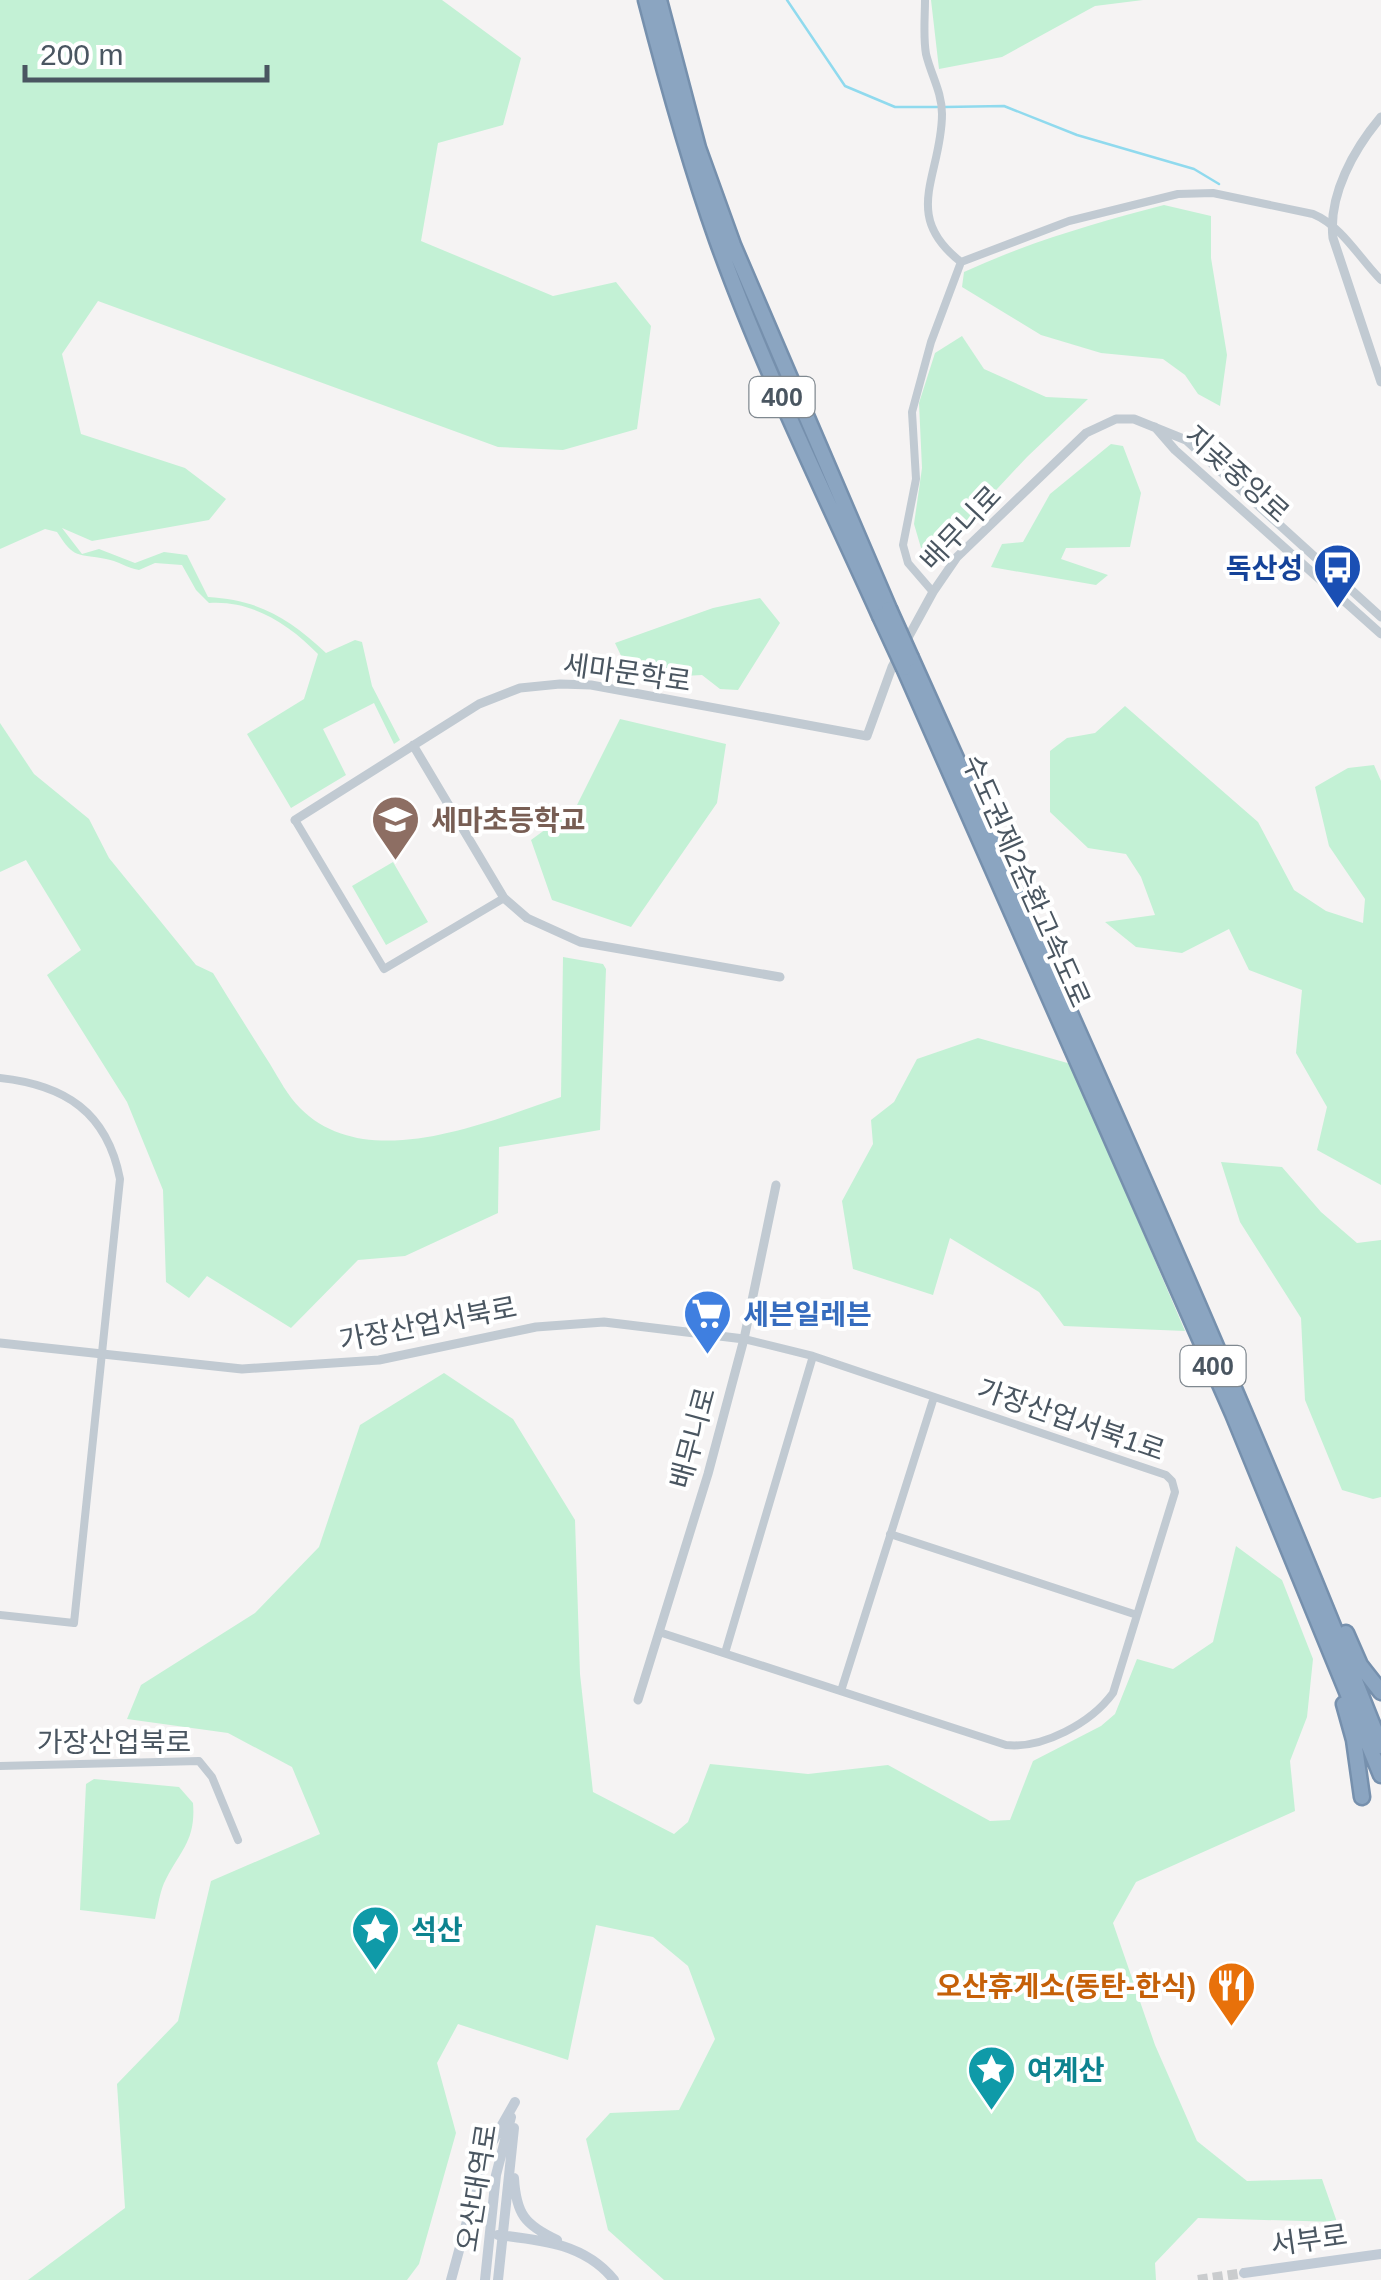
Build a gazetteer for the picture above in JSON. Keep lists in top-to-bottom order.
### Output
{
  "streets": {
    "highway": ["400", "수도권제2순환고속도로"],
    "main road": ["오산대역로", "서부로"],
    "street": [
      "지곶중앙로",
      "배무니로",
      "세마문학로",
      "가장산업서북로",
      "가장산업서북1로",
      "가장산업북로"
    ]
  },
  "crossings": [
    ["지곶중앙로", "배무니로"],
    ["배무니로", "세마문학로"],
    ["배무니로", "가장산업서북로"],
    ["배무니로", "가장산업서북1로"],
    ["가장산업서북로", "가장산업서북1로"]
  ],
  "places": {
    "bus stop": ["독산성"],
    "school or university": ["세마초등학교"],
    "supermarket": ["세븐일레븐"],
    "place": ["석산", "여계산"],
    "restaurant": ["오산휴게소(동탄-한식)"]
  },
  "scale_bar": "200 m"
}
